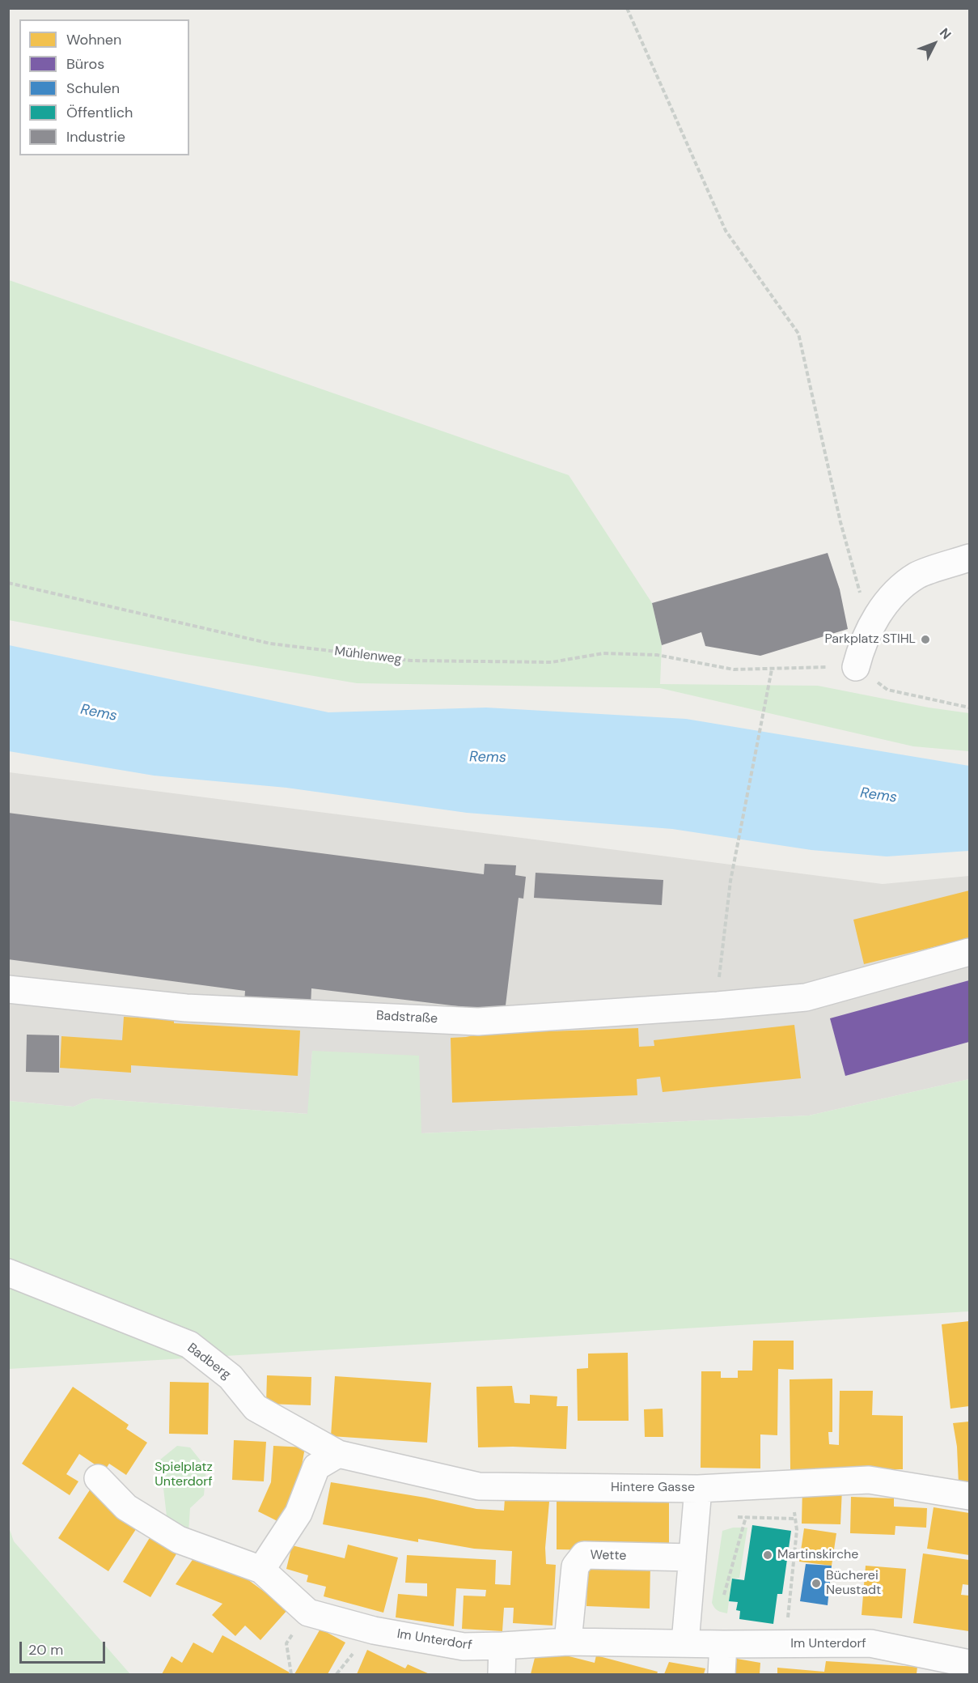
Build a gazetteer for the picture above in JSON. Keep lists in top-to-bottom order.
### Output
{
  "streets": {
    "street": [
      "Badstraße",
      "Badberg",
      "Hintere Gasse",
      "Wette",
      "Im Unterdorf"
    ],
    "path": ["Mühlenweg"]
  },
  "crossings": [
    ["Badberg", "Hintere Gasse"],
    ["Wette", "Im Unterdorf"]
  ],
  "water": ["Rems"],
  "parks": ["Spielplatz Unterdorf"],
  "places": ["Parkplatz STIHL", "Martinskirche", "Bücherei Neustadt"],
  "legend": [
    "Wohnen",
    "Büros",
    "Schulen",
    "Öffentlich",
    "Industrie"
  ],
  "scale_bar": "20 m",
  "north": "top right"
}
